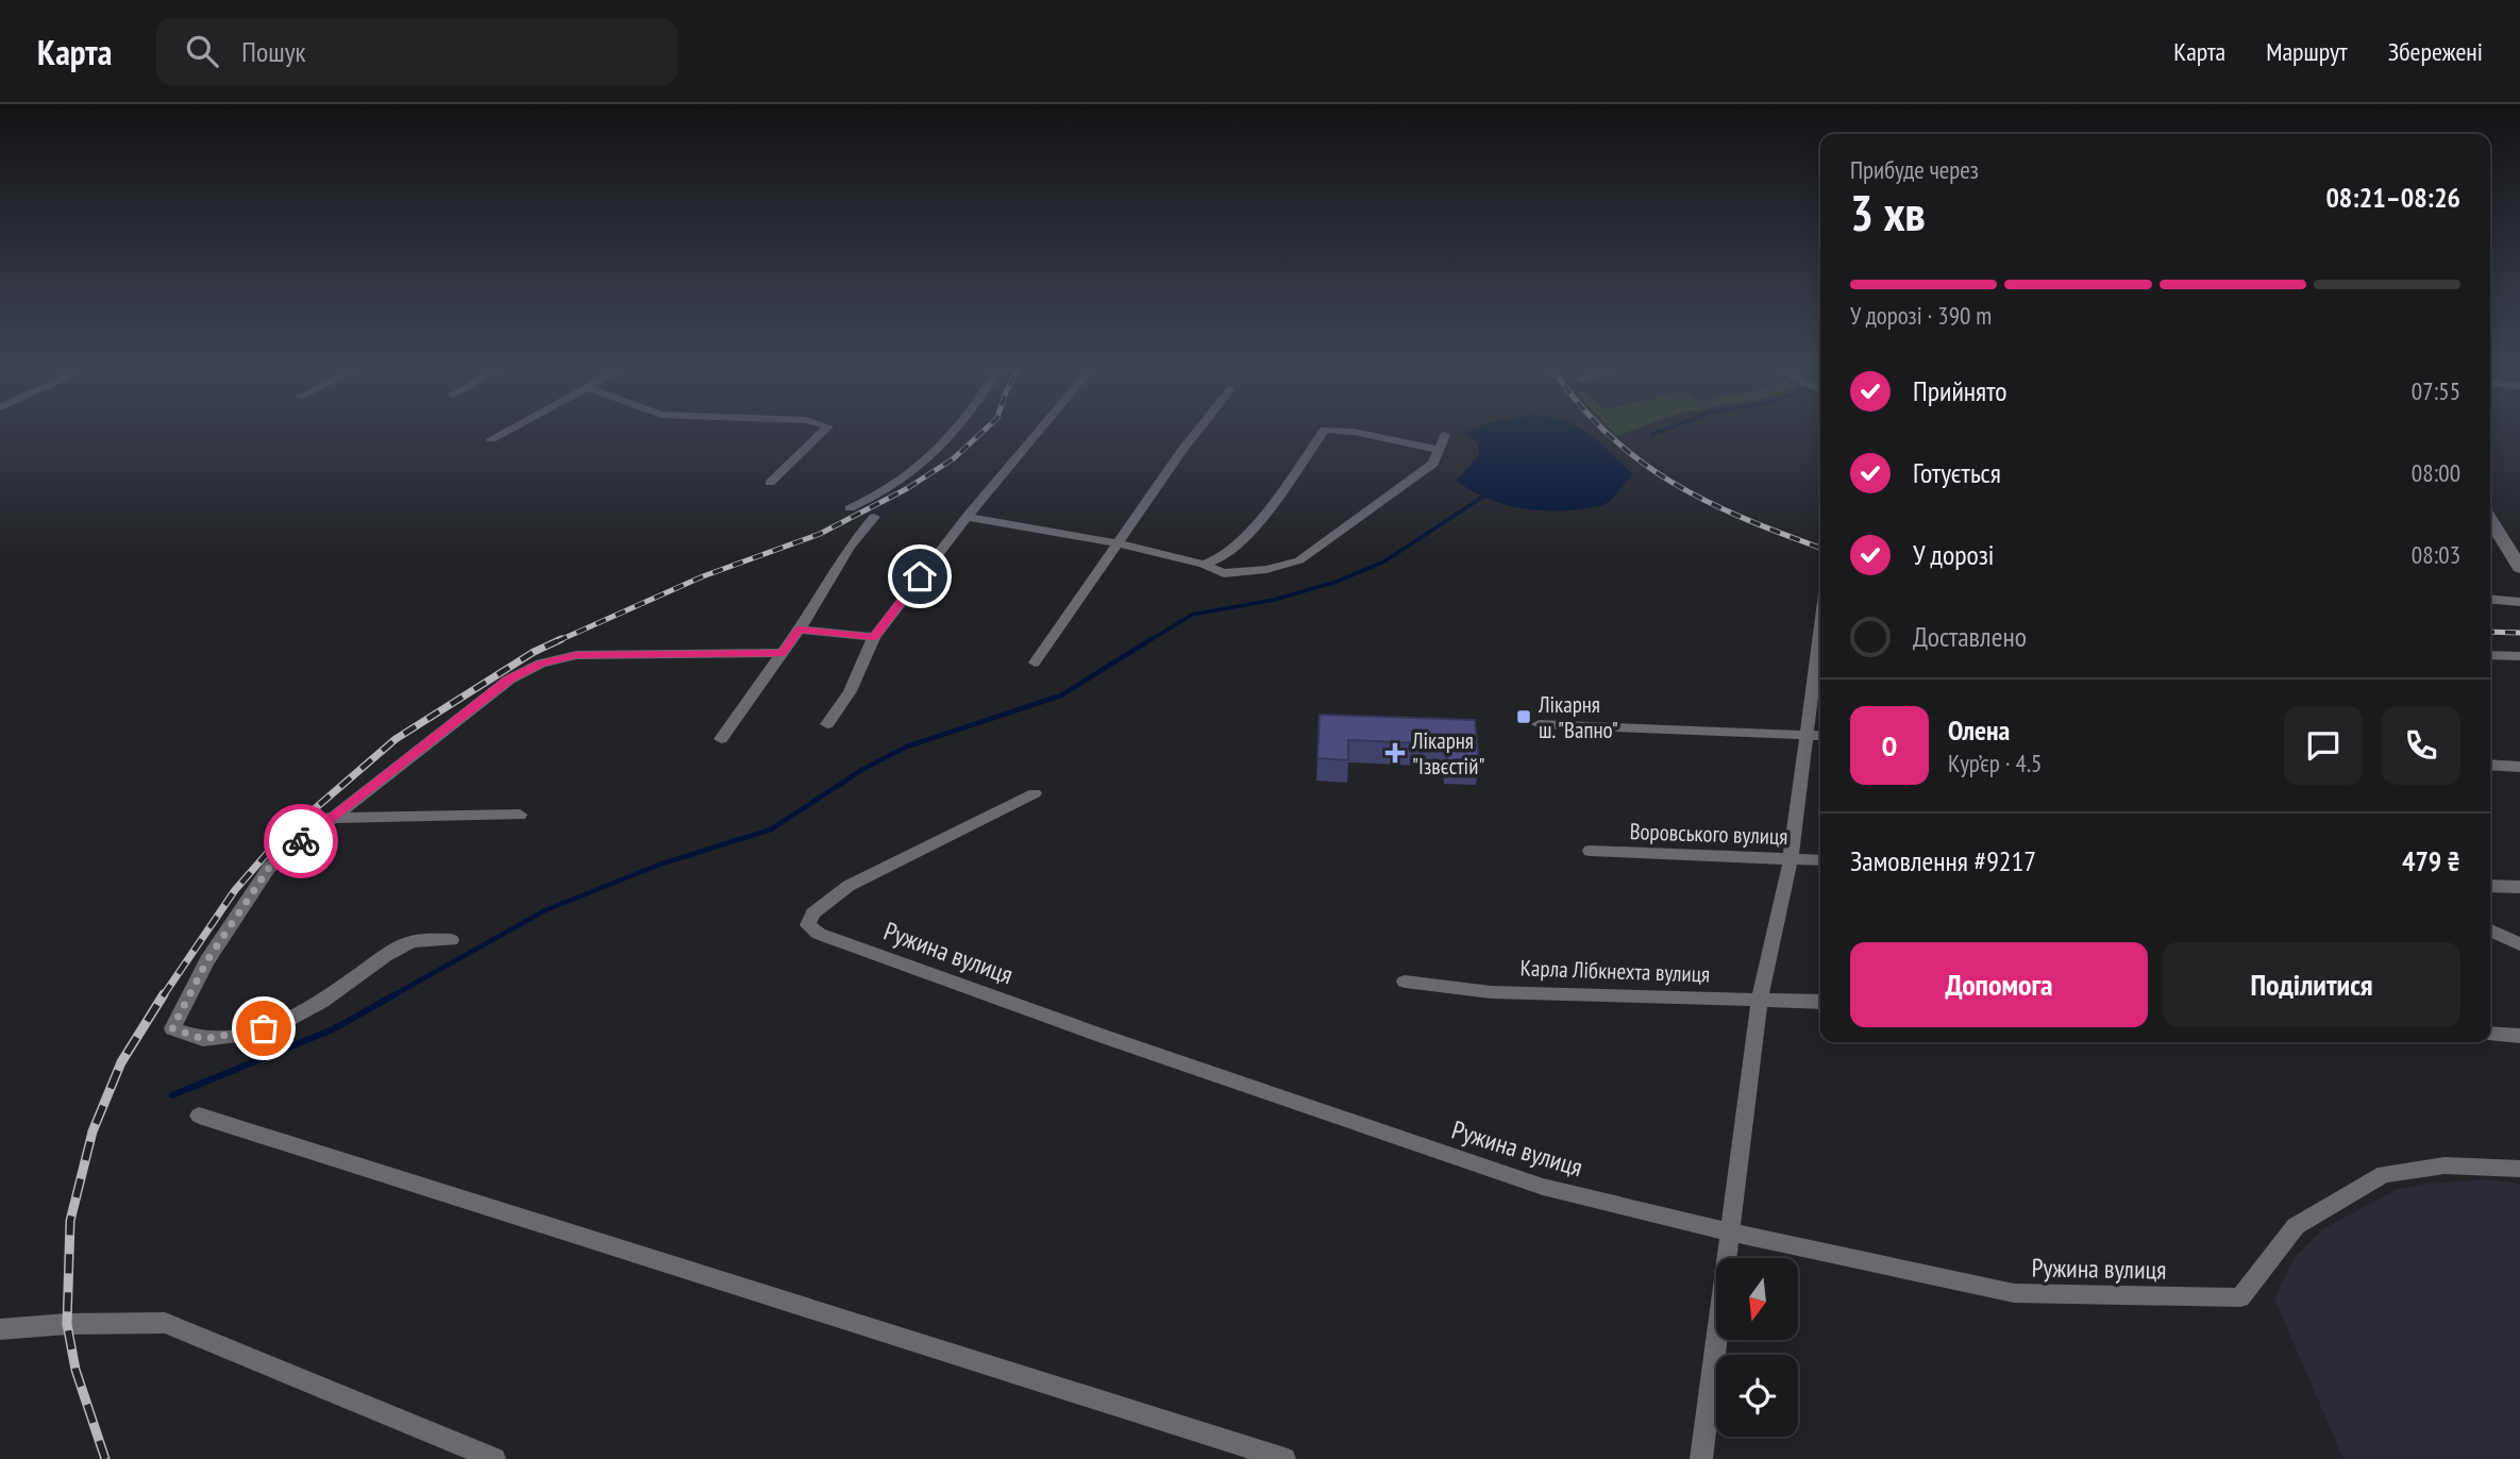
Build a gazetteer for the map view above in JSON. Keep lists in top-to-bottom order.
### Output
{
  "streets": {
    "street": ["Воровського вулиця", "Ружина вулиця", "Карла Лібкнехта вулиця"]
  },
  "places": {
    "transit": ["Лікарня ш. \"Вапно\""],
    "health": ["Лікарня \"Ізвєстій\""]
  },
  "north": "bottom",
  "page": {
    "header": "Карта",
    "search": "Пошук",
    "nav": ["Карта", "Маршрут", "Збережені"],
    "heading": ["3 хв", "Прибуде через", "08:21–08:26"],
    "panel": [
      "Олена",
      "Кур’єр · 4.5",
      "Замовлення #9217",
      "479 ₴"
    ],
    "bar": "У дорозі · 390 m",
    "list": [
      ["Прийнято", "07:55"],
      ["Готується", "08:00"],
      ["У дорозі", "08:03"],
      "Доставлено"
    ],
    "round": "О",
    "buttons": ["Допомога", "Поділитися"]
  }
}
